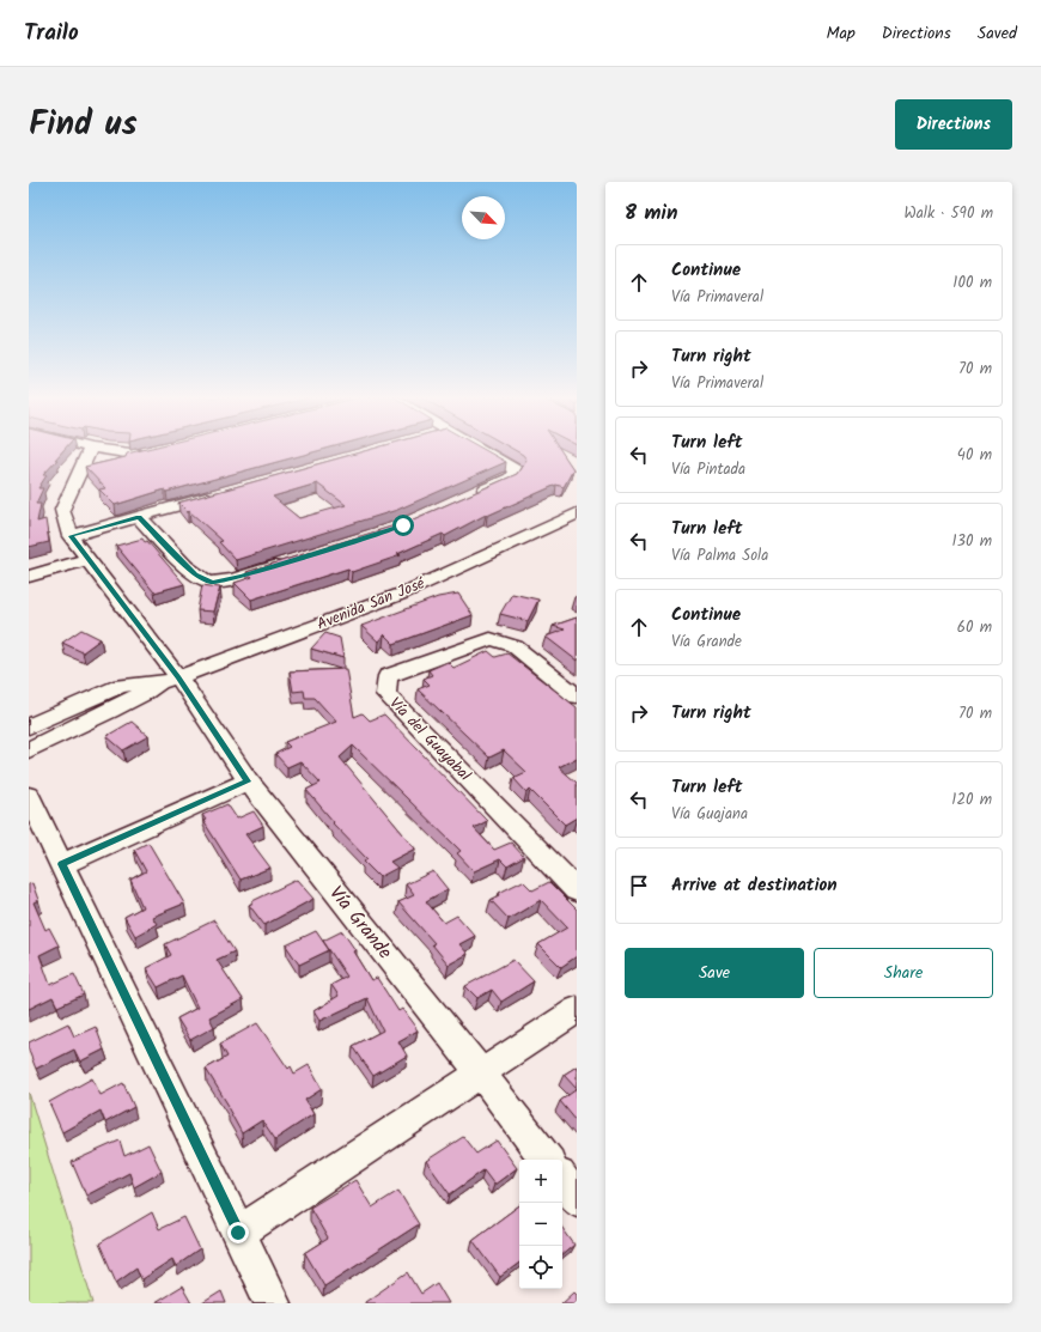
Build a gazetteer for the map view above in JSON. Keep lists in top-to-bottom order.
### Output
{
  "streets": {
    "street": ["Avenida San José", "Vía del Guayabal", "Vía Grande"]
  },
  "crossings": [
    ["Avenida San José", "Vía Grande"]
  ],
  "north": "bottom right",
  "page": {
    "header": "Trailo",
    "nav": ["Map", "Directions", "Saved"],
    "title": "Find us",
    "buttons": [
      "Directions",
      ["Save", "Share"]
    ],
    "heading": ["8 min", "Walk · 590 m"],
    "list": [
      ["Continue", "Vía Primaveral", "100 m"],
      ["Turn right", "Vía Primaveral", "70 m"],
      ["Turn left", "Vía Pintada", "40 m"],
      ["Turn left", "Vía Palma Sola", "130 m"],
      ["Continue", "Vía Grande", "60 m"],
      ["Turn right", "70 m"],
      ["Turn left", "Vía Guajana", "120 m"],
      "Arrive at destination"
    ],
    "map_buttons": ["+", "−"]
  }
}
